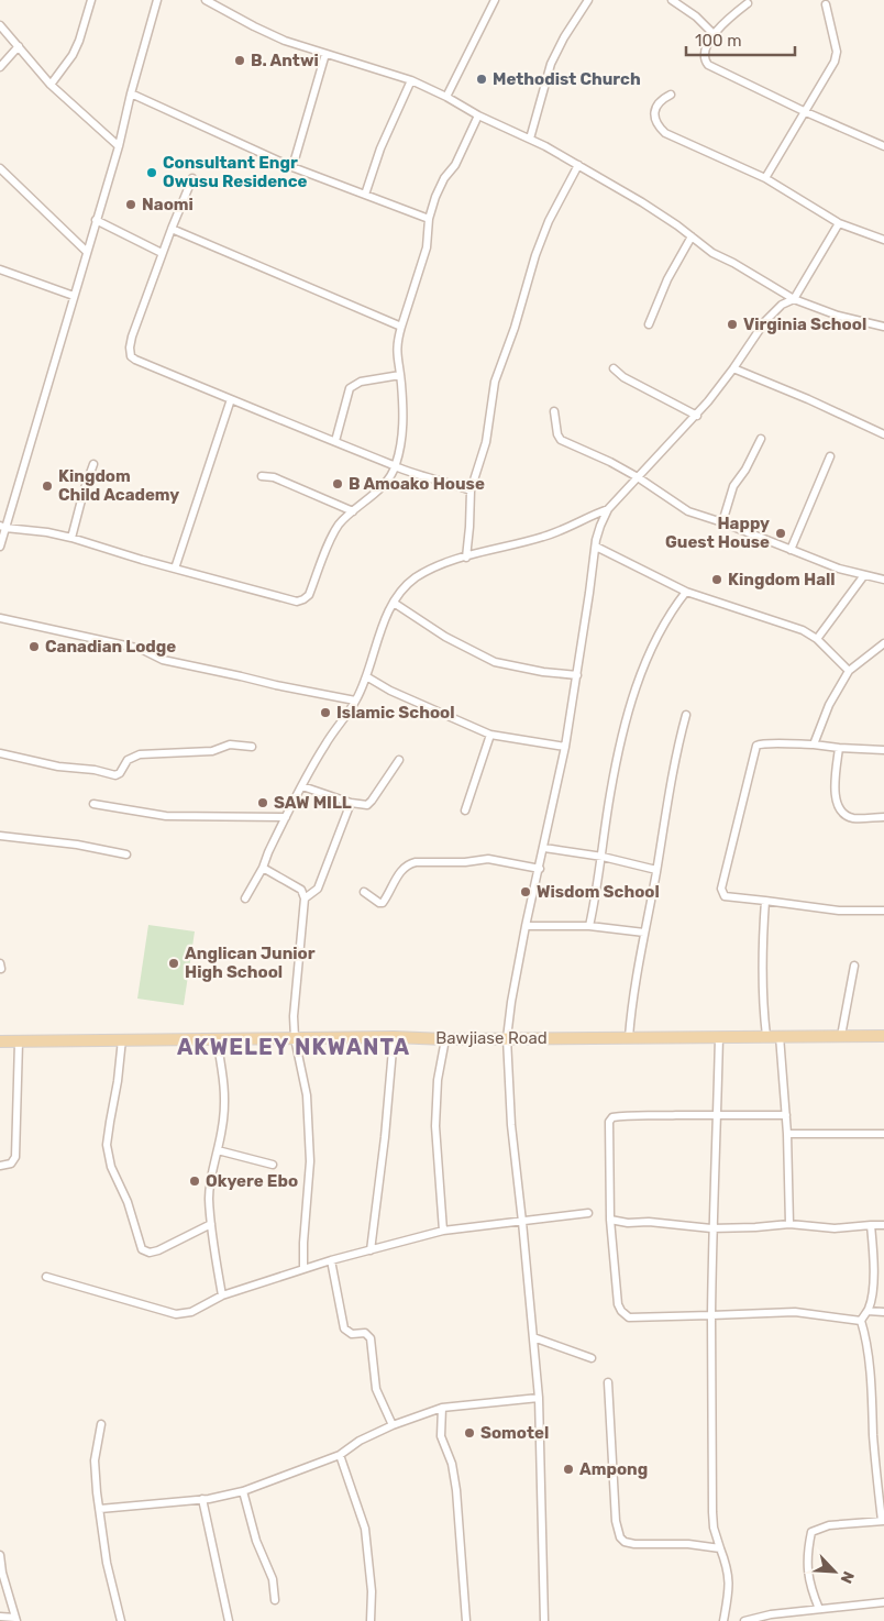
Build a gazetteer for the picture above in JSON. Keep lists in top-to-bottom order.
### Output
{
  "streets": {
    "main road": ["Bawjiase Road"]
  },
  "districts": ["AKWELEY NKWANTA"],
  "places": [
    "B. Antwi",
    "Methodist Church",
    "Consultant Engr Owusu Residence",
    "Naomi",
    "Virginia School",
    "B Amoako House",
    "Kingdom Child Academy",
    "Happy Guest House",
    "Kingdom Hall",
    "Canadian Lodge",
    "Islamic School",
    "SAW MILL",
    "Wisdom School",
    "Anglican Junior High School",
    "Okyere Ebo",
    "Somotel",
    "Ampong"
  ],
  "scale_bar": "100 m",
  "north": "bottom right"
}
